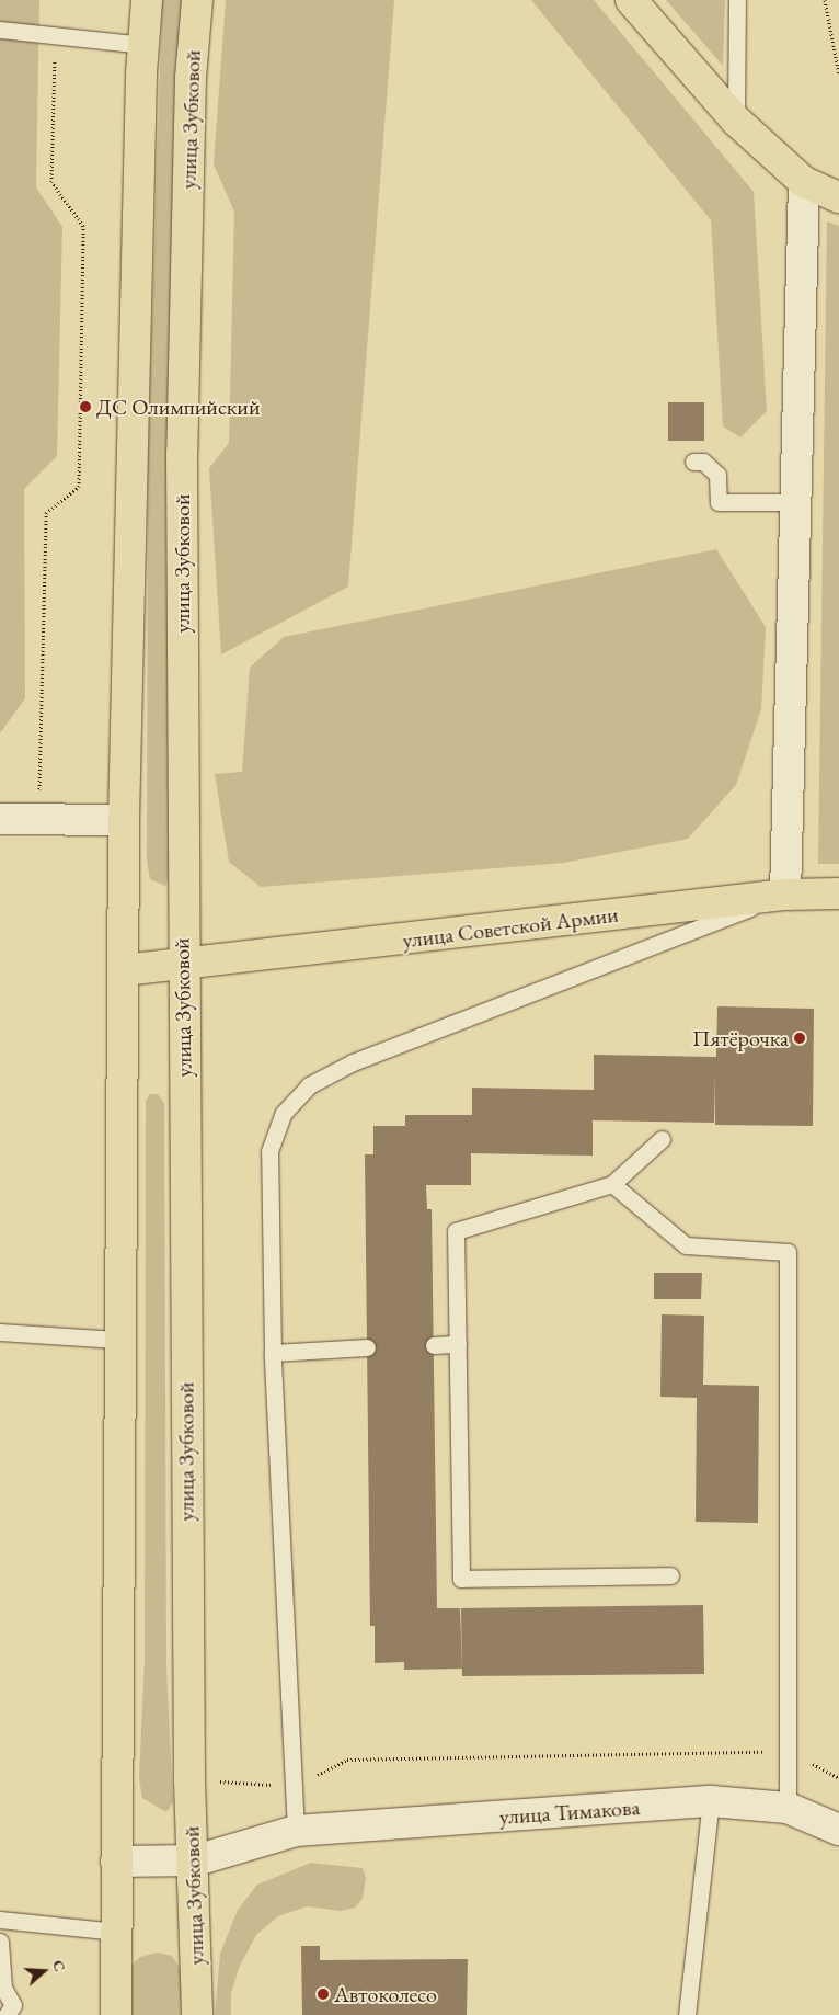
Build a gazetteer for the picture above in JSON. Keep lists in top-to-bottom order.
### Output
{
  "streets": {
    "main road": ["улица Зубковой", "улица Советской Армии"],
    "street": ["улица Тимакова"]
  },
  "crossings": [
    ["улица Зубковой", "улица Советской Армии"],
    ["улица Зубковой", "улица Тимакова"]
  ],
  "places": ["ДС Олимпийский", "Пятёрочка", "Автоколесо"],
  "north": "right"
}
